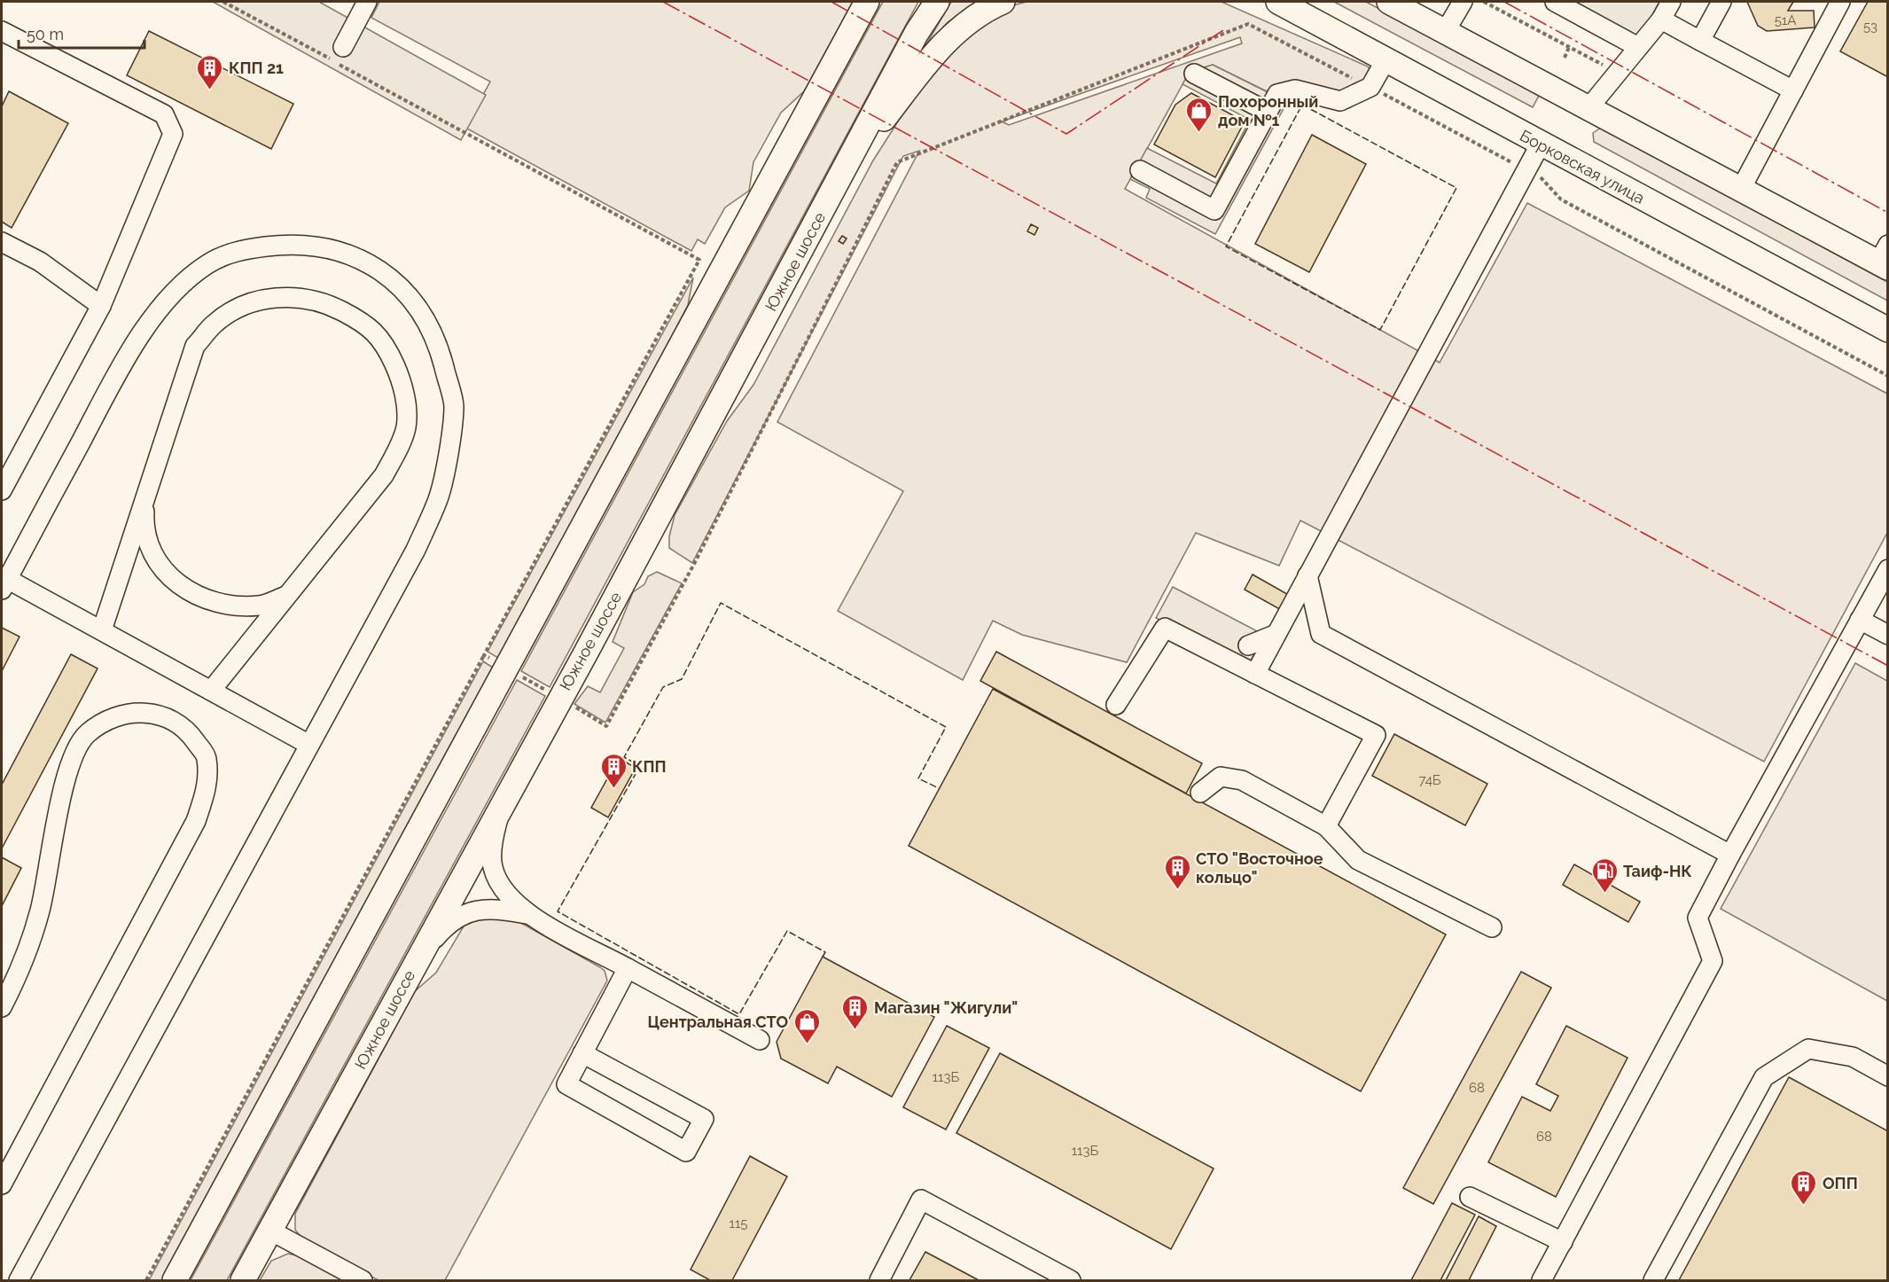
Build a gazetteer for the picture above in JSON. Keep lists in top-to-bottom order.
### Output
{
  "streets": {
    "main road": ["Борковская улица", "Южное шоссе"]
  },
  "places": {
    "building": [
      "КПП 21",
      "КПП",
      "СТО \"Восточное кольцо\"",
      "Магазин \"Жигули\"",
      "ОПП"
    ],
    "shop": ["Похоронный дом №1", "Центральная СТО"],
    "fuel station": ["Таиф-НК"]
  },
  "house_numbers": [
    "51А",
    "53",
    "74Б",
    "113Б",
    "68",
    "68",
    "113Б",
    "115"
  ],
  "scale_bar": "50 m"
}
